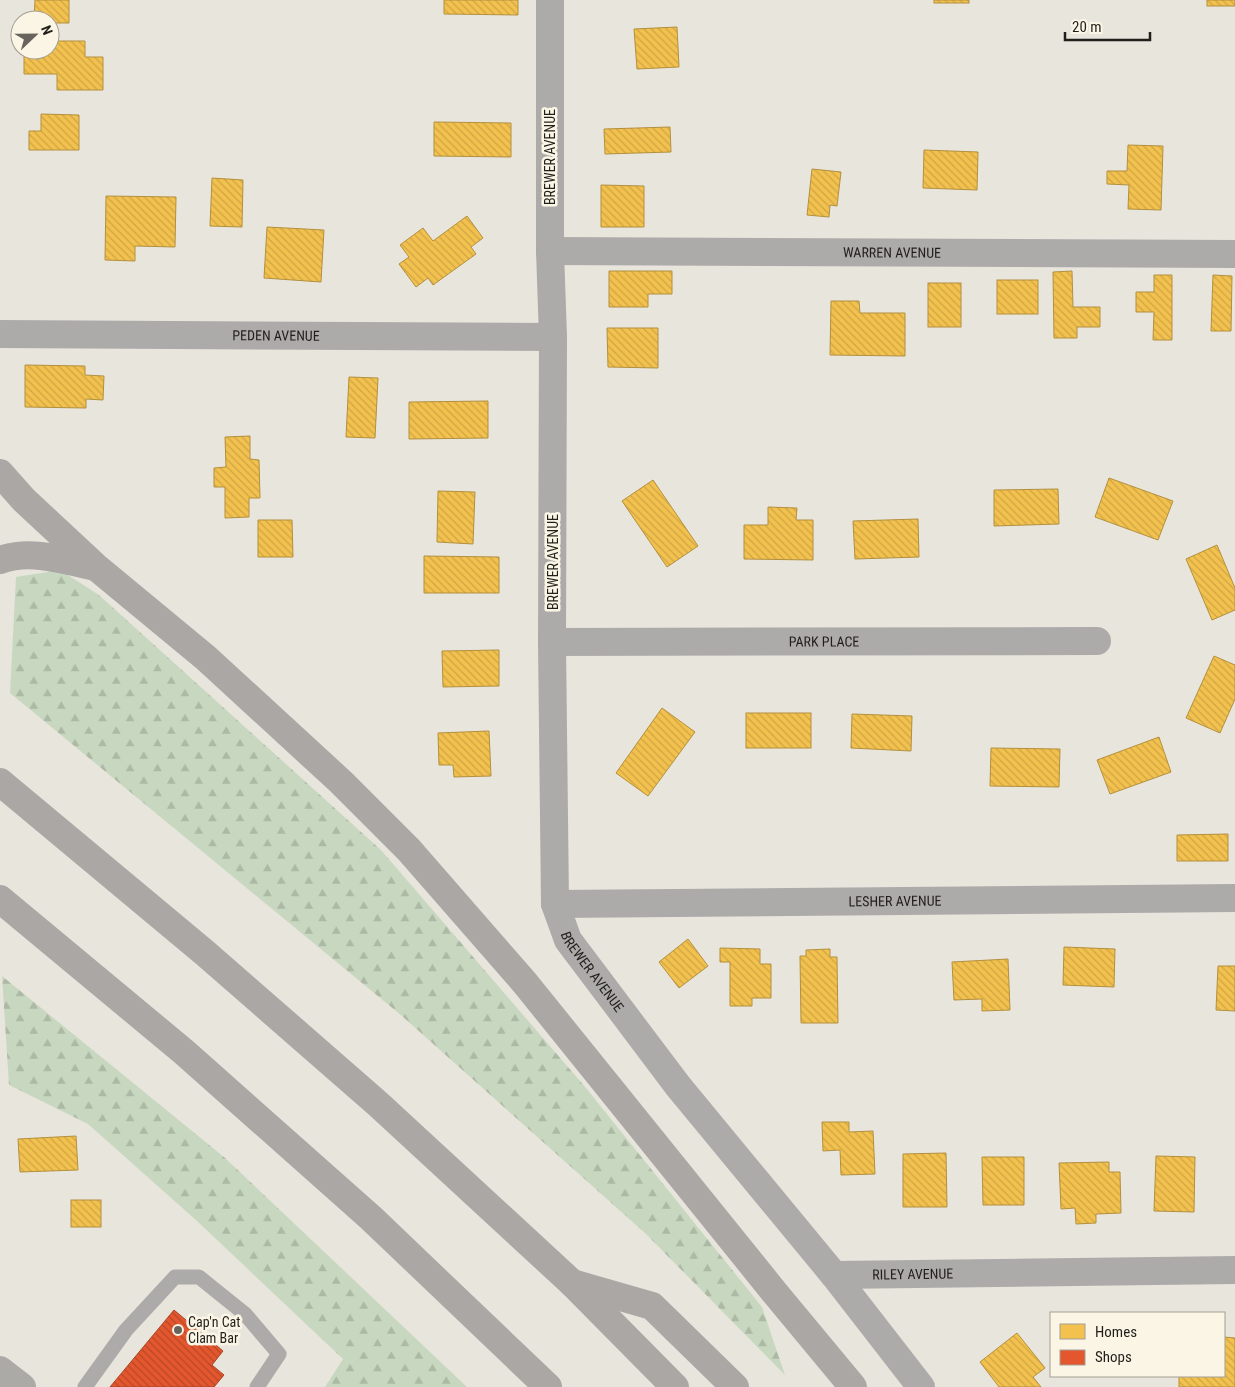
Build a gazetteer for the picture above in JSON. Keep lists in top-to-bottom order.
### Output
{
  "streets": {
    "street": [
      "BREWER AVENUE",
      "WARREN AVENUE",
      "PEDEN AVENUE",
      "PARK PLACE",
      "LESHER AVENUE",
      "RILEY AVENUE"
    ]
  },
  "crossings": [
    ["BREWER AVENUE", "WARREN AVENUE"],
    ["BREWER AVENUE", "PEDEN AVENUE"],
    ["BREWER AVENUE", "PARK PLACE"],
    ["BREWER AVENUE", "LESHER AVENUE"],
    ["BREWER AVENUE", "RILEY AVENUE"]
  ],
  "places": ["Cap'n Cat Clam Bar"],
  "legend": ["Homes", "Shops"],
  "scale_bar": "20 m",
  "north": "right"
}
